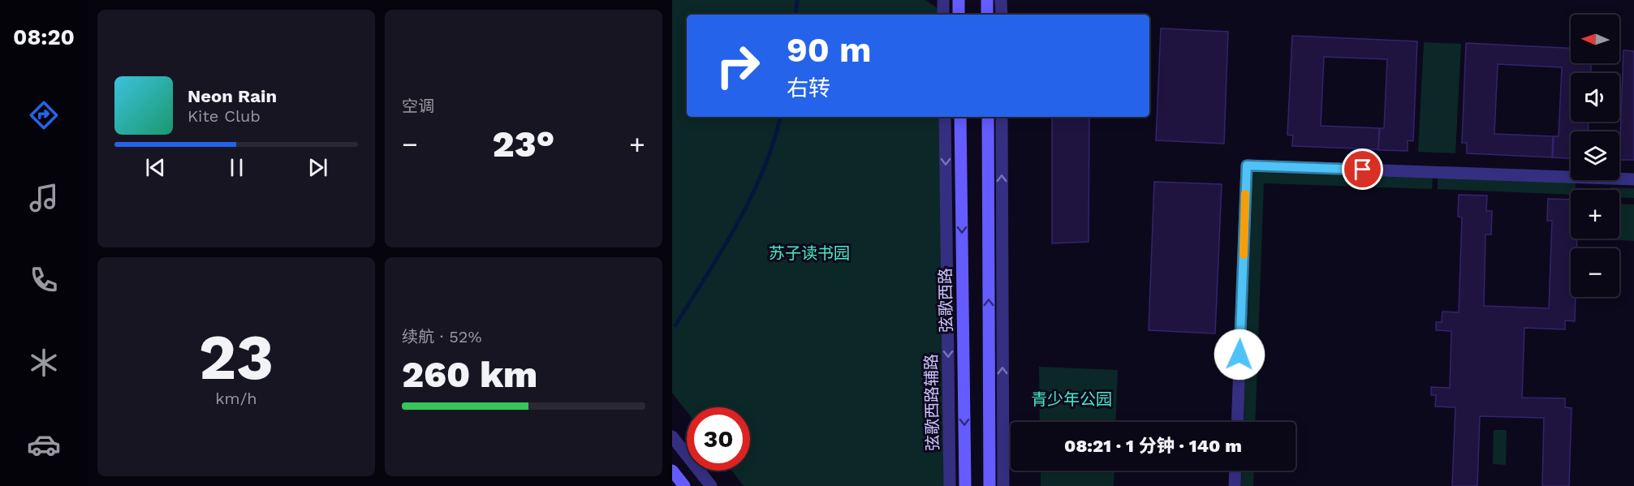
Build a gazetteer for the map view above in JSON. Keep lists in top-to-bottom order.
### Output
{
  "streets": {
    "main road": ["弦歌西路"],
    "street": ["弦歌西路辅路"]
  },
  "parks": ["苏子读书园", "青少年公园"],
  "north": "left",
  "page": {
    "tabs": "08:20",
    "tile": [
      "空调",
      ["23", "km/h"],
      ["续航 · 52%", "260 km"]
    ],
    "map_buttons": ["+", "−"],
    "turn": ["90 m", "右转"],
    "song": ["Neon Rain", "Kite Club"],
    "heat": ["−", "23°", "+"],
    "limit": "30",
    "trip": "08:21 · 1 分钟 · 140 m"
  }
}
